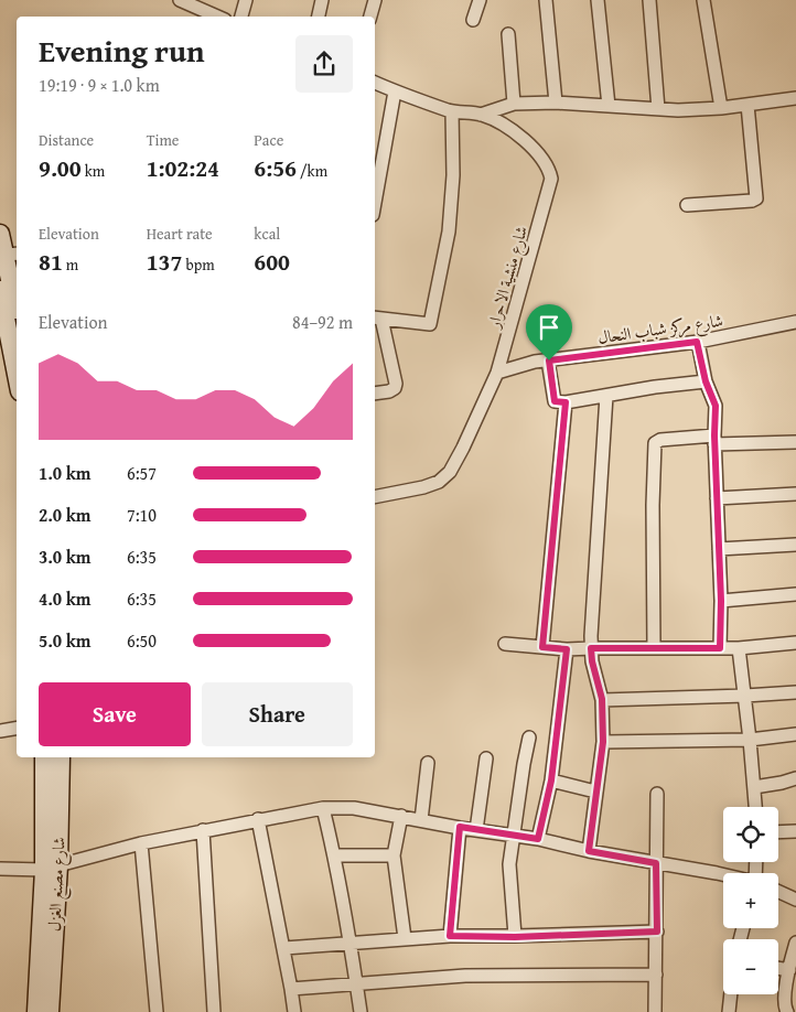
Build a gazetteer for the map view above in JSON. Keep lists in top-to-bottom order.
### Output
{
  "streets": {
    "street": ["شارع منشية الاحرار", "شارع مركز شباب النحال", "شارع مصنع الغزل"]
  },
  "crossings": [
    ["شارع منشية الاحرار", "شارع مركز شباب النحال"]
  ],
  "page": {
    "heading": ["Evening run", "19:19 · 9 × 1.0 km"],
    "stats": [
      ["Distance", "9.00 km"],
      ["Time", "1:02:24"],
      ["Pace", "6:56 /km"],
      ["Elevation", "81 m"],
      ["Heart rate", "137 bpm"],
      ["kcal", "600"]
    ],
    "chart": ["Elevation", "84–92 m"],
    "list": [
      {
        "name": "1.0 km",
        "note": "6:57"
      },
      {
        "name": "2.0 km",
        "note": "7:10"
      },
      {
        "name": "3.0 km",
        "note": "6:35"
      },
      {
        "name": "4.0 km",
        "note": "6:35"
      },
      {
        "name": "5.0 km",
        "note": "6:50"
      }
    ],
    "buttons": ["Save", "Share"],
    "map_buttons": ["+", "−"]
  }
}
